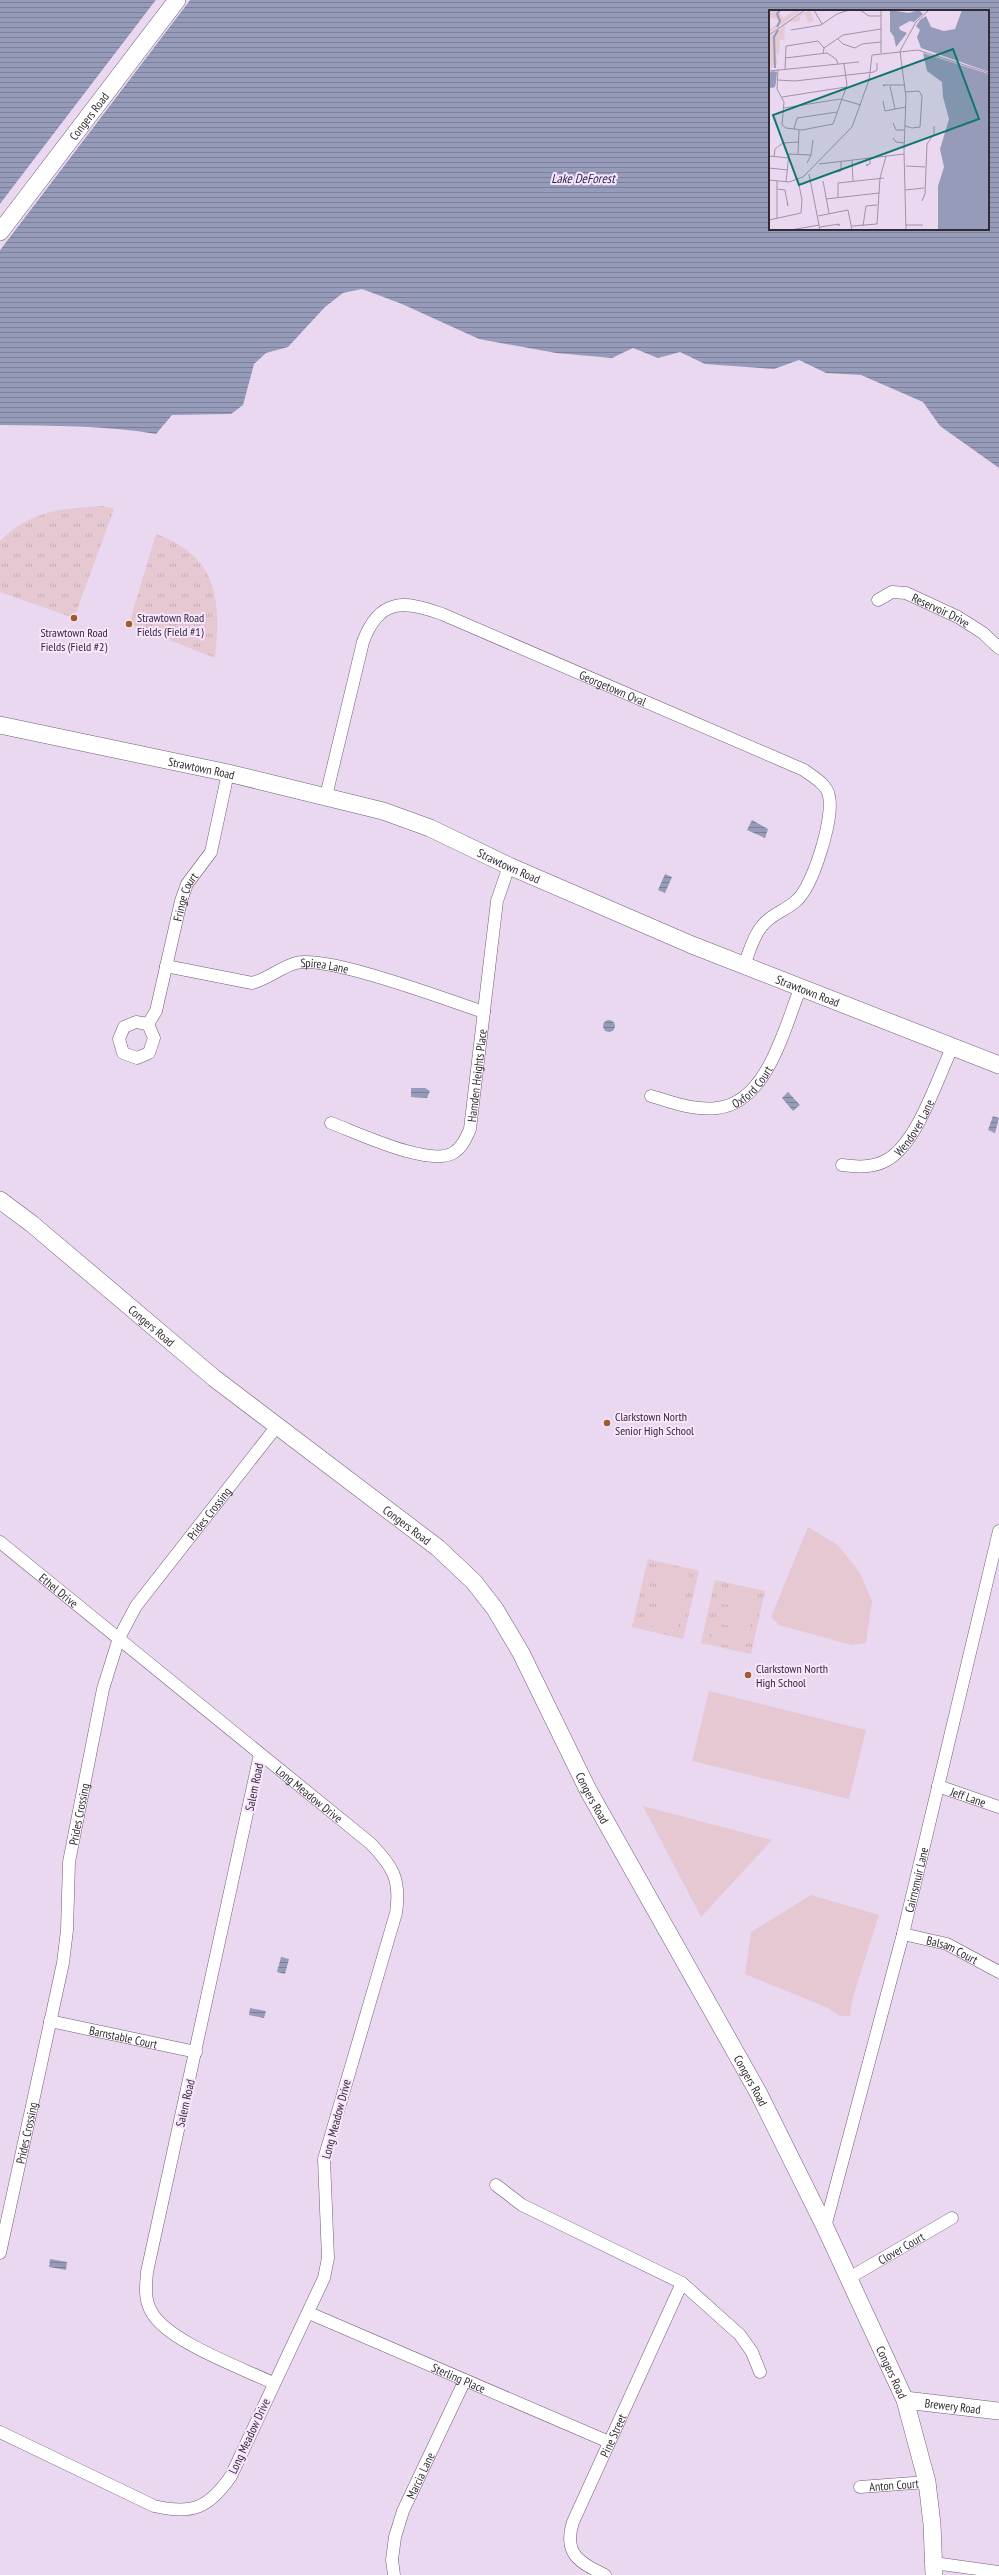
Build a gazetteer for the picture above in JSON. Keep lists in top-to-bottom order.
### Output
{
  "streets": {
    "street": [
      "Congers Road",
      "Reservoir Drive",
      "Georgetown Oval",
      "Strawtown Road",
      "Fringe Court",
      "Spirea Lane",
      "Hamden Heights Place",
      "Oxford Court",
      "Wendover Lane",
      "Prides Crossing",
      "Ethel Drive",
      "Salem Road",
      "Long Meadow Drive",
      "Jeff Lane",
      "Cairnsmuir Lane",
      "Balsam Court",
      "Barnstable Court",
      "Clover Court",
      "Sterling Place",
      "Brewery Road",
      "Pine Street",
      "Marcia Lane",
      "Anton Court"
    ]
  },
  "crossings": [
    ["Congers Road", "Prides Crossing"],
    ["Congers Road", "Cairnsmuir Lane"],
    ["Congers Road", "Clover Court"],
    ["Congers Road", "Brewery Road"],
    ["Congers Road", "Anton Court"],
    ["Georgetown Oval", "Strawtown Road"],
    ["Strawtown Road", "Fringe Court"],
    ["Strawtown Road", "Hamden Heights Place"],
    ["Strawtown Road", "Oxford Court"],
    ["Strawtown Road", "Wendover Lane"],
    ["Fringe Court", "Spirea Lane"],
    ["Spirea Lane", "Hamden Heights Place"],
    ["Prides Crossing", "Ethel Drive"],
    ["Prides Crossing", "Long Meadow Drive"],
    ["Prides Crossing", "Barnstable Court"],
    ["Ethel Drive", "Long Meadow Drive"],
    ["Salem Road", "Long Meadow Drive"],
    ["Salem Road", "Barnstable Court"],
    ["Long Meadow Drive", "Sterling Place"],
    ["Jeff Lane", "Cairnsmuir Lane"],
    ["Cairnsmuir Lane", "Balsam Court"],
    ["Sterling Place", "Pine Street"],
    ["Sterling Place", "Marcia Lane"]
  ],
  "water": ["Lake DeForest"],
  "places": [
    "Strawtown Road Fields (Field #2)",
    "Strawtown Road Fields (Field #1)",
    "Clarkstown North Senior High School",
    "Clarkstown North High School"
  ]
}
